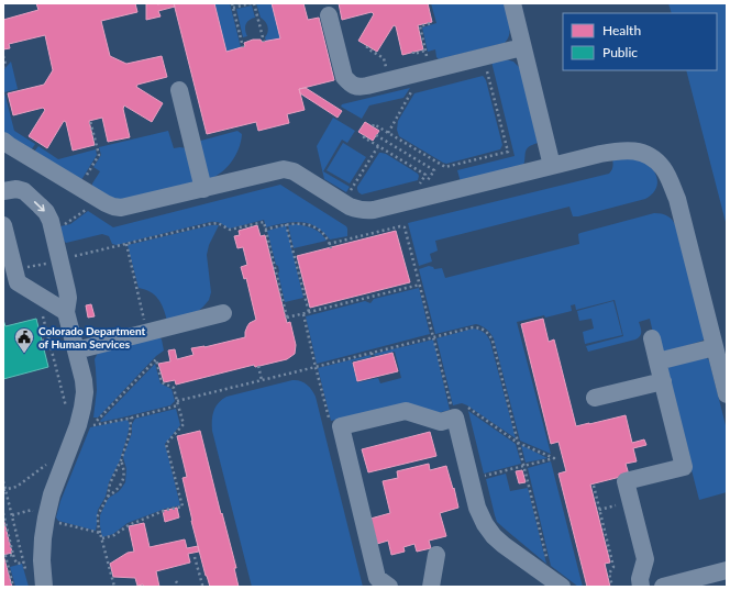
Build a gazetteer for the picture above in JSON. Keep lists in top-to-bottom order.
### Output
{
  "places": {
    "public building": ["Colorado Department of Human Services"]
  },
  "legend": ["Health", "Public"]
}
